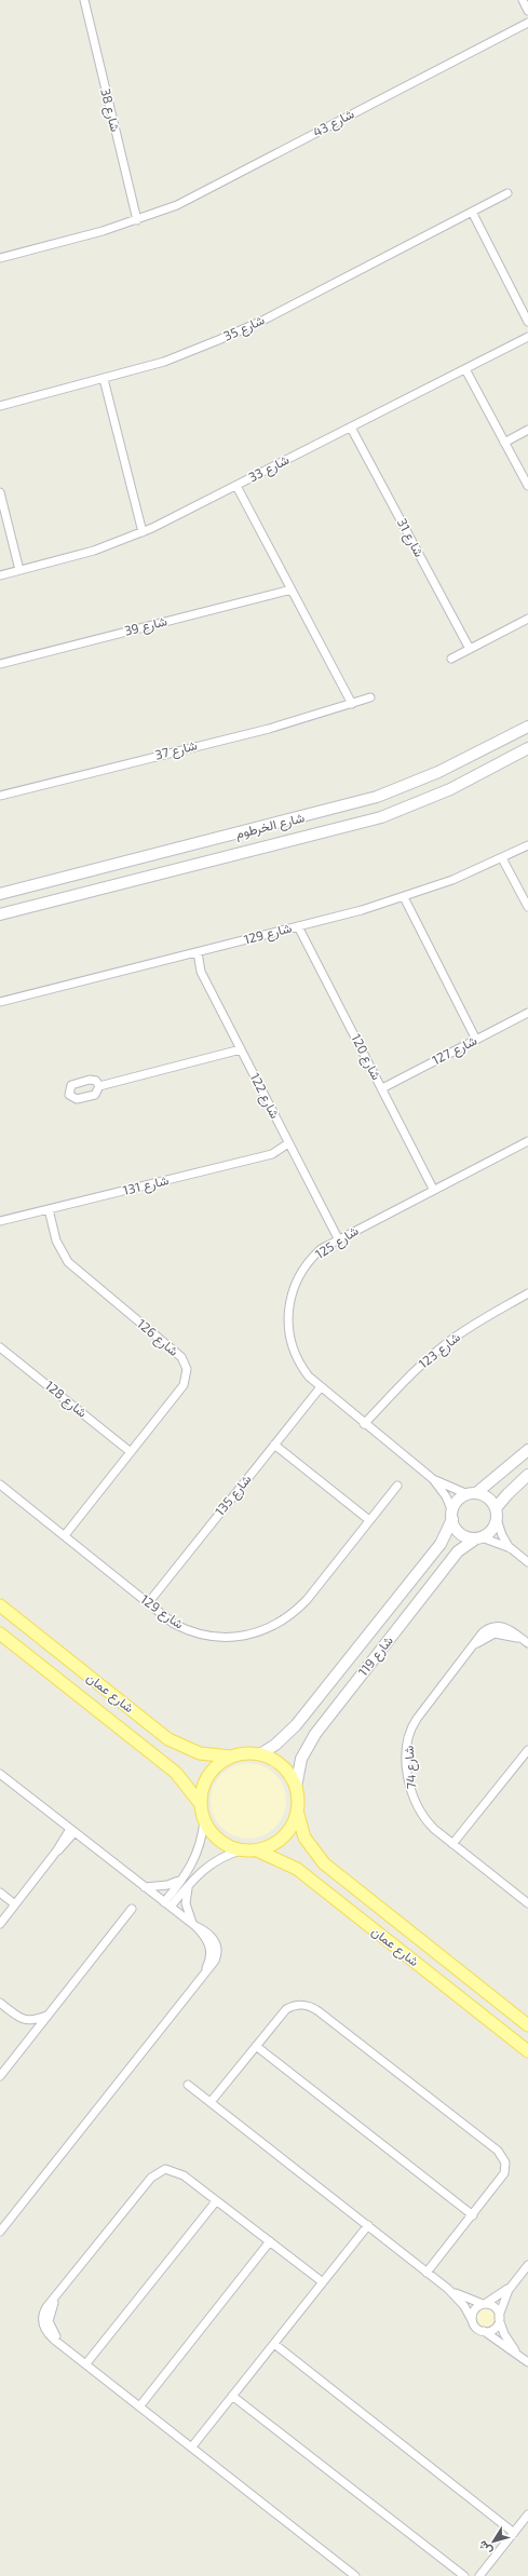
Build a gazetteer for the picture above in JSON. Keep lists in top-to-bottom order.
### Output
{
  "streets": {
    "main road": ["شارع الخرطوم", "شارع 119", "شارع عمان"],
    "street": [
      "شارع 38",
      "شارع 43",
      "شارع 35",
      "شارع 33",
      "شارع 31",
      "شارع 39",
      "شارع 37",
      "شارع 129",
      "شارع 127",
      "شارع 120",
      "شارع 122",
      "شارع 131",
      "شارع 125",
      "شارع 126",
      "شارع 123",
      "شارع 128",
      "شارع 135",
      "شارع 74"
    ]
  },
  "crossings": [
    ["شارع 38", "شارع 43"],
    ["شارع 33", "شارع 31"],
    ["شارع 129", "شارع 120"],
    ["شارع 129", "شارع 122"],
    ["شارع 129", "شارع 126"],
    ["شارع 129", "شارع 135"],
    ["شارع 127", "شارع 120"],
    ["شارع 120", "شارع 125"],
    ["شارع 122", "شارع 131"],
    ["شارع 122", "شارع 125"],
    ["شارع 131", "شارع 126"],
    ["شارع 125", "شارع 123"],
    ["شارع 125", "شارع 135"],
    ["شارع 125", "شارع 119"],
    ["شارع 126", "شارع 128"],
    ["شارع 119", "شارع عمان"]
  ],
  "north": "bottom left"
}
